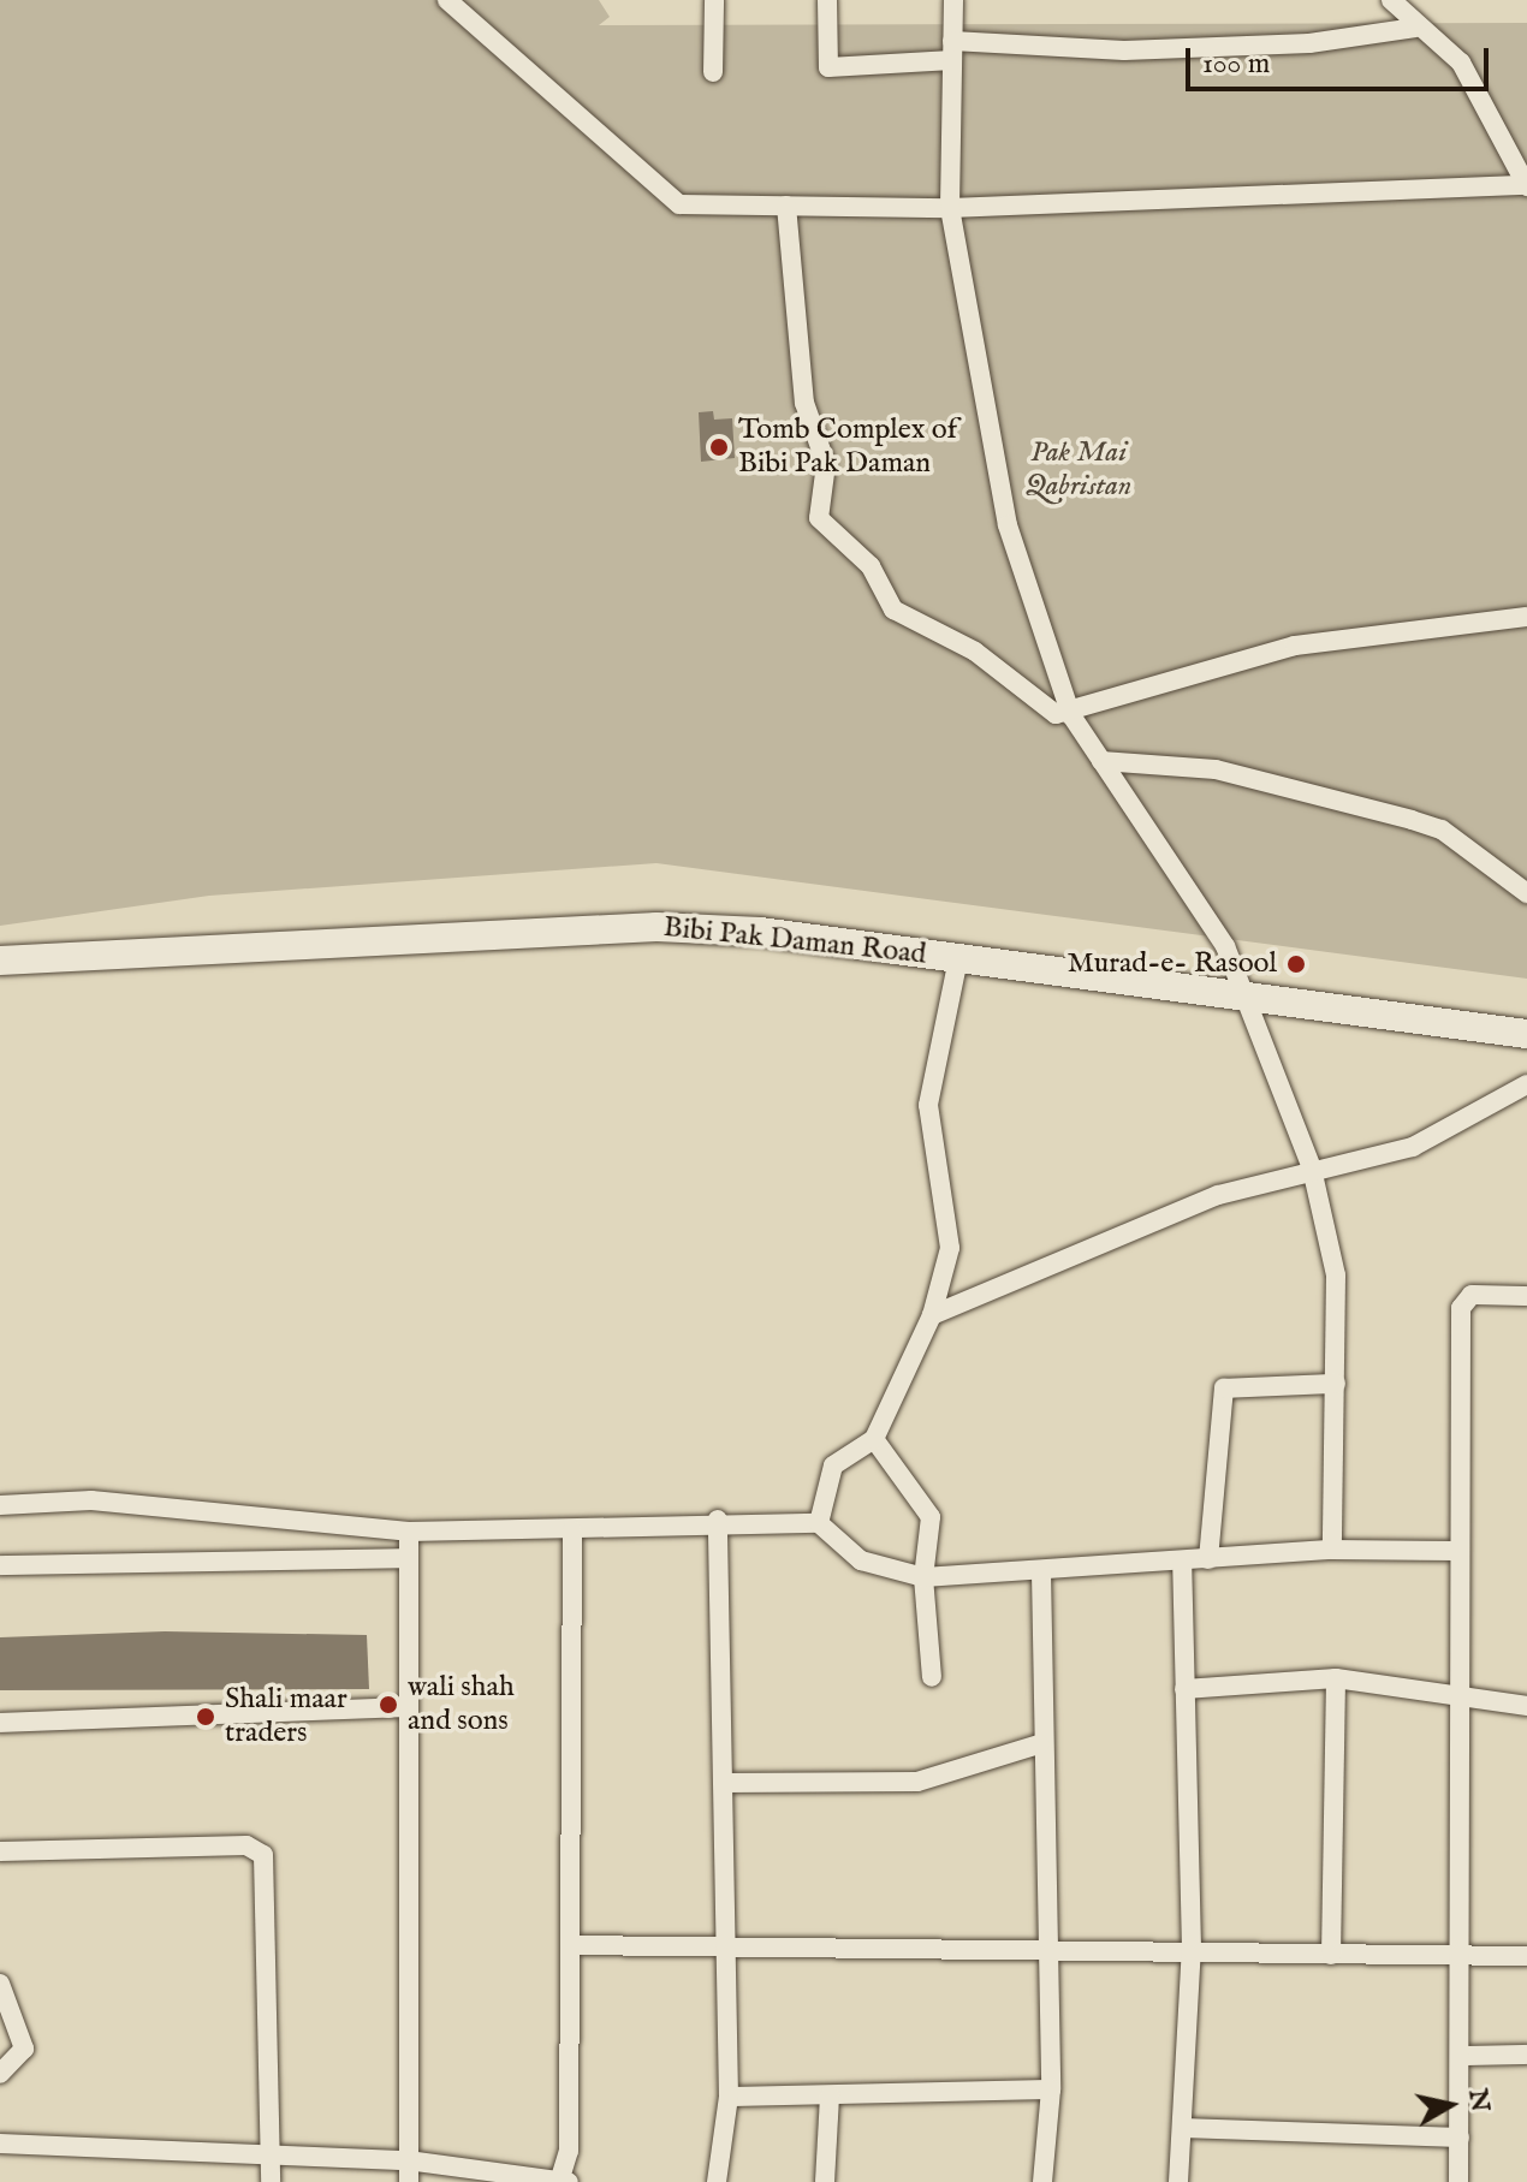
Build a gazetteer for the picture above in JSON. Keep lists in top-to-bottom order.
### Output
{
  "streets": {
    "street": ["Bibi Pak Daman Road"]
  },
  "parks": ["Pak Mai Qabristan"],
  "places": [
    "Tomb Complex of Bibi Pak Daman",
    "Murad-e- Rasool",
    "wali shah and sons",
    "Shali maar traders"
  ],
  "scale_bar": "100 m",
  "north": "right"
}
